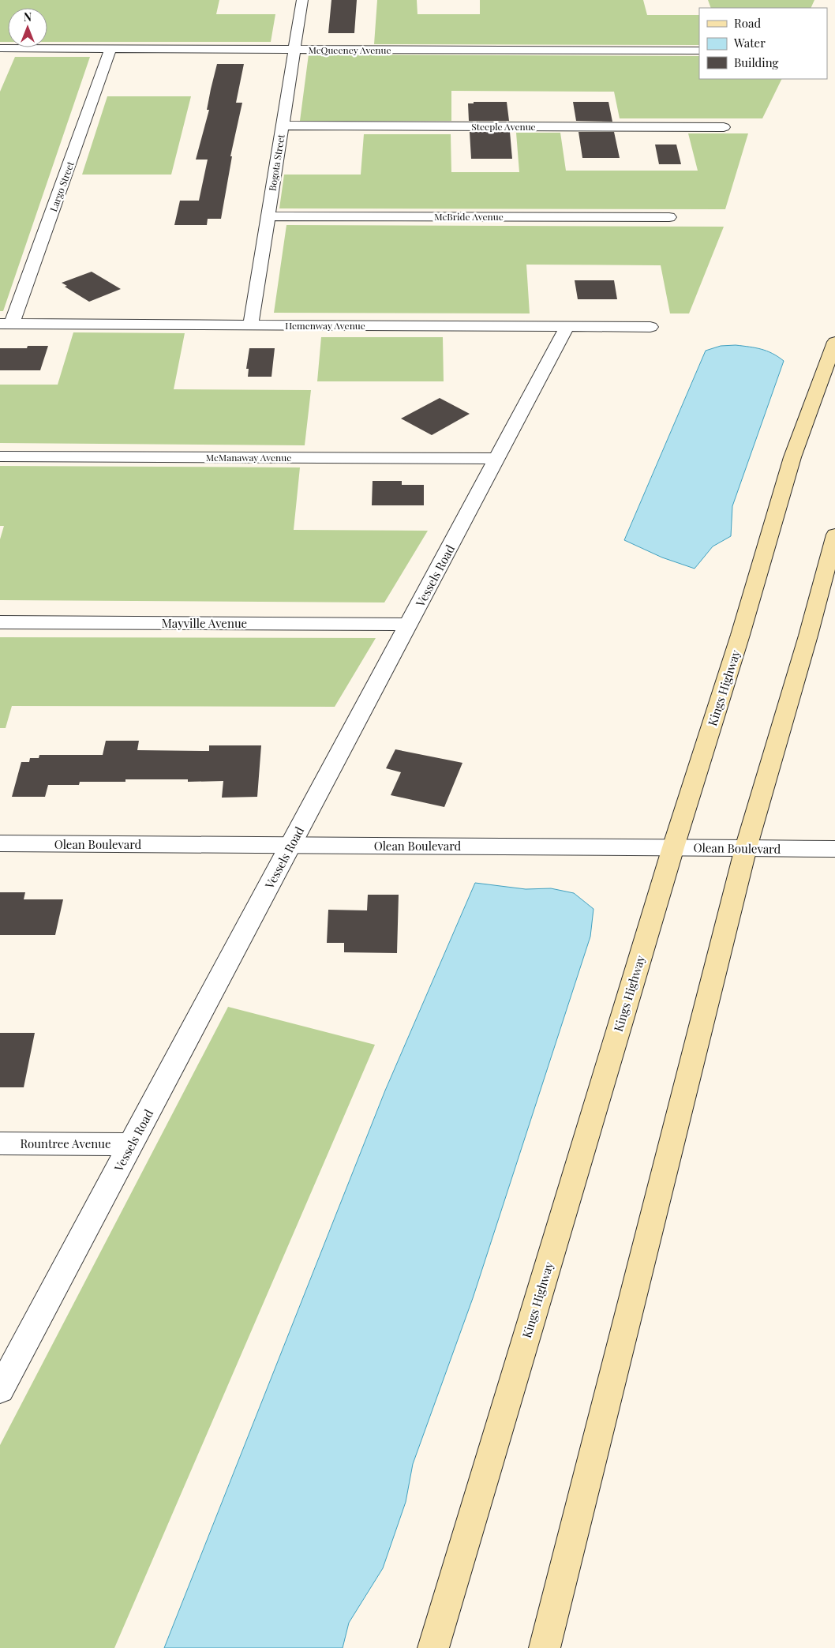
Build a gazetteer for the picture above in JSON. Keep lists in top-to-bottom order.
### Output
{
  "streets": {
    "main road": ["Kings Highway"],
    "street": [
      "McQueeney Avenue",
      "Steeple Avenue",
      "Bogota Street",
      "Largo Street",
      "McBride Avenue",
      "Hemenway Avenue",
      "McManaway Avenue",
      "Vessels Road",
      "Mayville Avenue",
      "Olean Boulevard",
      "Rountree Avenue"
    ]
  },
  "crossings": [
    ["McQueeney Avenue", "Bogota Street"],
    ["McQueeney Avenue", "Largo Street"],
    ["Steeple Avenue", "Bogota Street"],
    ["Bogota Street", "McBride Avenue"],
    ["Bogota Street", "Hemenway Avenue"],
    ["Largo Street", "Hemenway Avenue"],
    ["Hemenway Avenue", "Vessels Road"],
    ["McManaway Avenue", "Vessels Road"],
    ["Vessels Road", "Mayville Avenue"],
    ["Vessels Road", "Olean Boulevard"],
    ["Vessels Road", "Rountree Avenue"],
    ["Kings Highway", "Olean Boulevard"]
  ],
  "legend": ["Road", "Water", "Building"],
  "north": "top"
}
